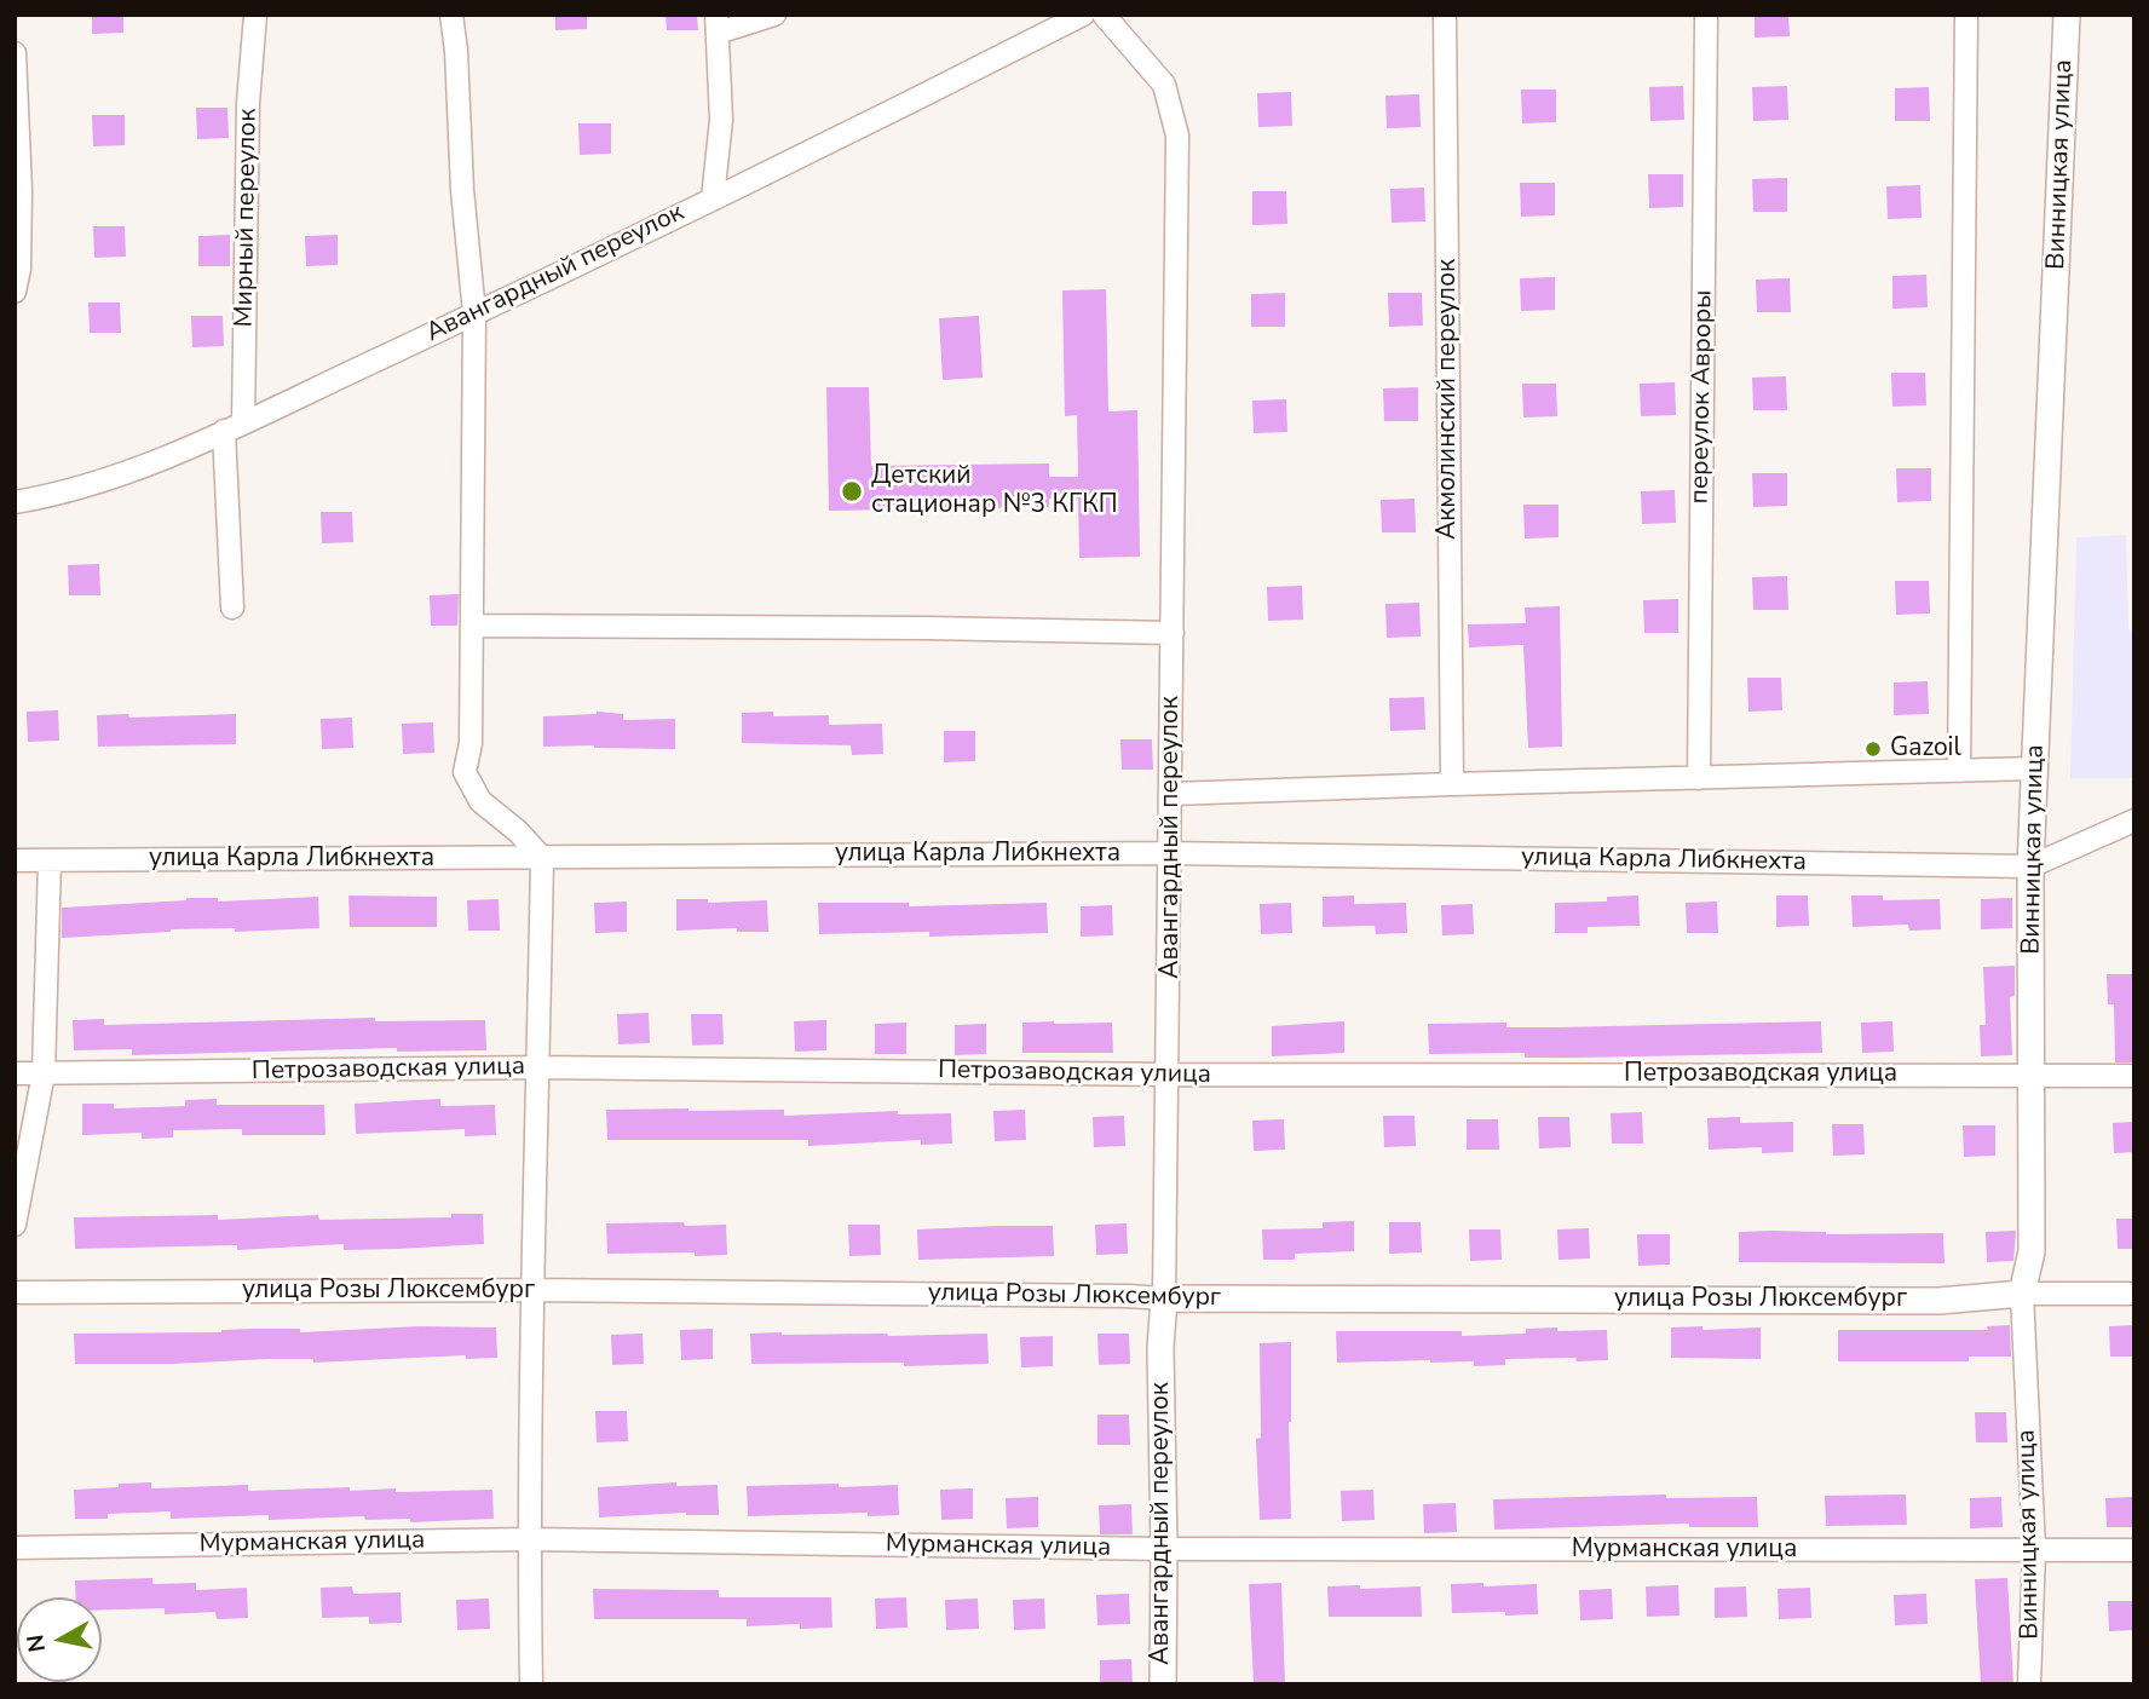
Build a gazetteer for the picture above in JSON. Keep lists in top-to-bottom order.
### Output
{
  "streets": {
    "main road": ["Винницкая улица", "Авангардный переулок", "улица Розы Люксембург"],
    "street": [
      "Мирный переулок",
      "переулок Авроры",
      "Акмолинский переулок",
      "улица Карла Либкнехта",
      "Петрозаводская улица",
      "Мурманская улица"
    ]
  },
  "crossings": [
    ["Винницкая улица", "улица Карла Либкнехта"],
    ["Винницкая улица", "Петрозаводская улица"],
    ["Винницкая улица", "улица Розы Люксембург"],
    ["Винницкая улица", "Мурманская улица"],
    ["Мирный переулок", "Авангардный переулок"],
    ["Авангардный переулок", "улица Карла Либкнехта"],
    ["Авангардный переулок", "Петрозаводская улица"],
    ["Авангардный переулок", "улица Розы Люксембург"],
    ["Авангардный переулок", "Мурманская улица"]
  ],
  "places": ["Детский стационар №3 КГКП", "Gazoil"],
  "north": "left"
}
